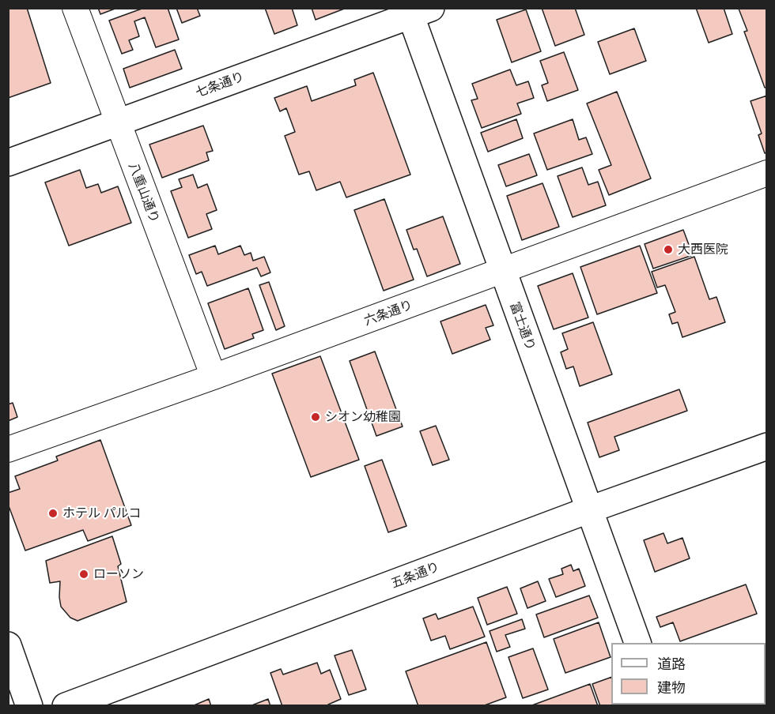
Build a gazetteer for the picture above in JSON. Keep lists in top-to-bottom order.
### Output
{
  "streets": {
    "street": [
      "七条通り",
      "八重山通り",
      "六条通り",
      "富士通り",
      "五条通り"
    ]
  },
  "crossings": [
    ["七条通り", "八重山通り"],
    ["七条通り", "富士通り"],
    ["八重山通り", "六条通り"],
    ["六条通り", "富士通り"],
    ["富士通り", "五条通り"]
  ],
  "places": [
    "大西医院",
    "シオン幼稚園",
    "ホテル パルコ",
    "ローソン"
  ],
  "legend": ["道路", "建物"]
}
